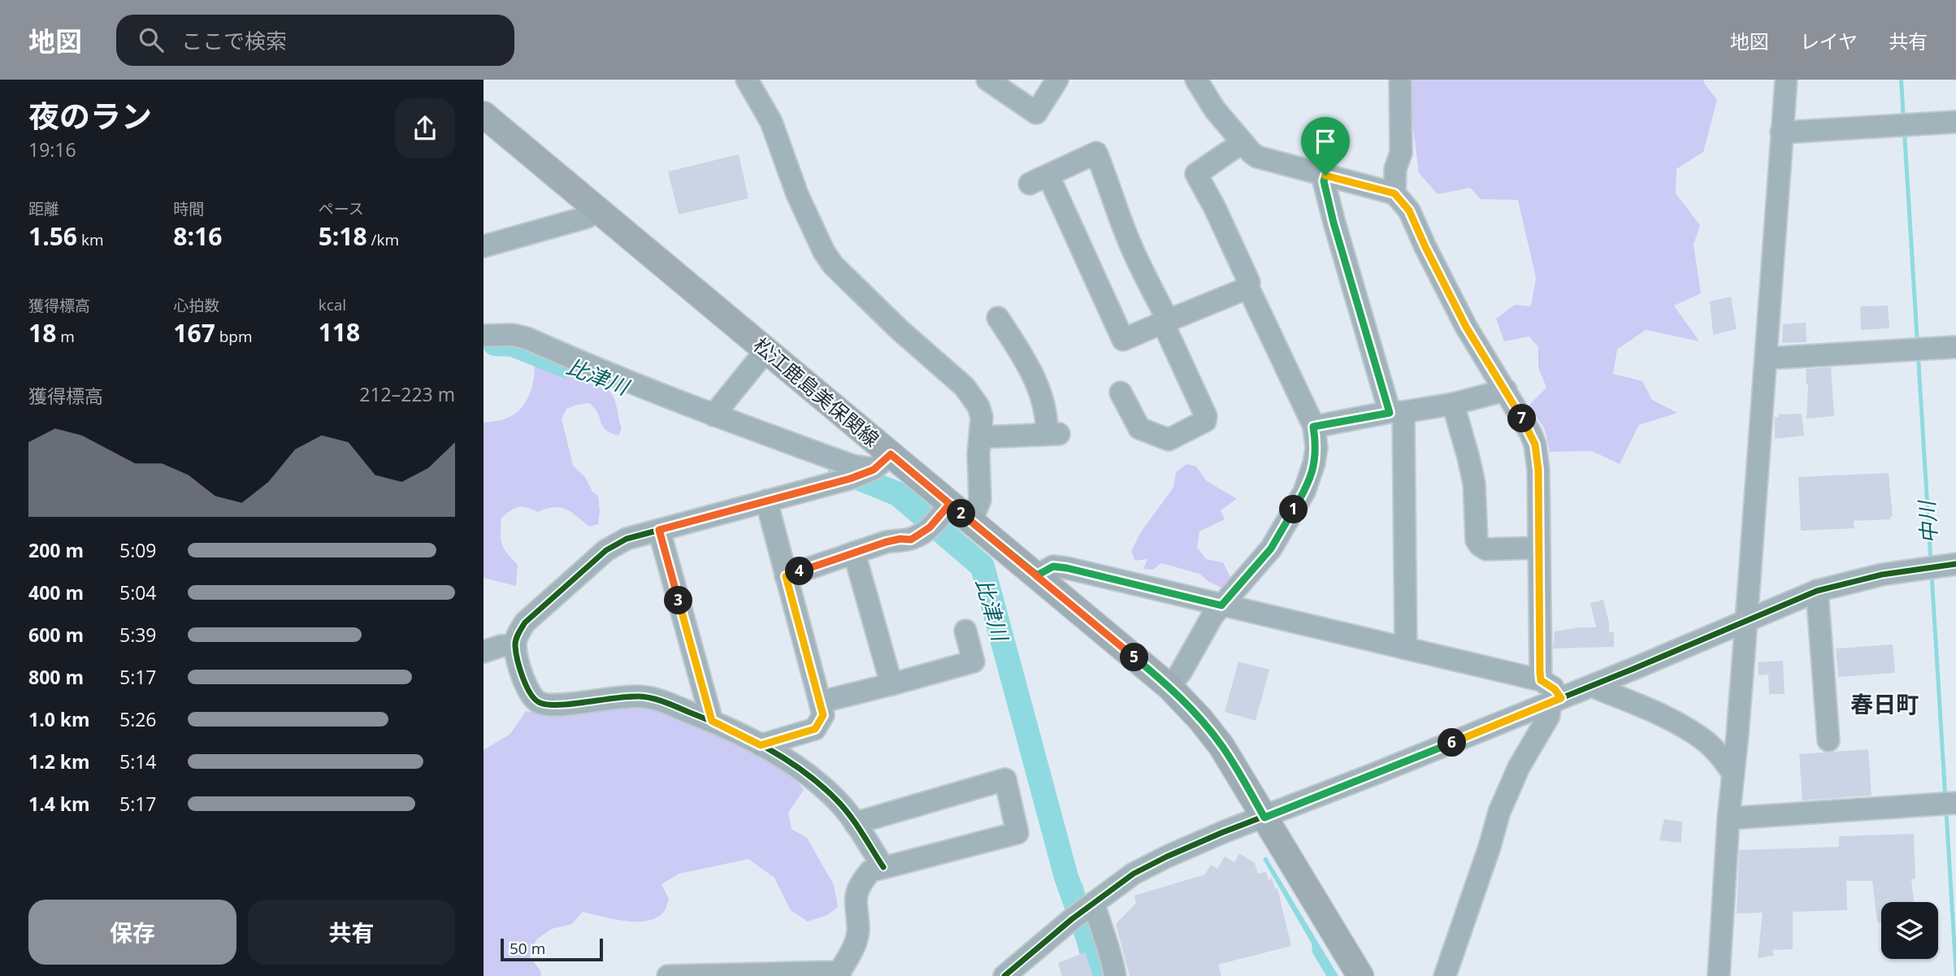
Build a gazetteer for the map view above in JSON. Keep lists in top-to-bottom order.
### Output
{
  "streets": {
    "main road": ["松江鹿島美保関線"]
  },
  "districts": ["春日町"],
  "water": ["比津川", "中川"],
  "scale_bar": "50 m",
  "page": {
    "header": "地図",
    "search": "ここで検索",
    "nav": ["地図", "レイヤ", "共有"],
    "heading": ["夜のラン", "19:16"],
    "stats": [
      ["距離", "1.56 km"],
      ["時間", "8:16"],
      ["ペース", "5:18 /km"],
      ["獲得標高", "18 m"],
      ["心拍数", "167 bpm"],
      ["kcal", "118"]
    ],
    "chart": ["獲得標高", "212–223 m"],
    "pins": [
      "7",
      "1",
      "2",
      "4",
      "3",
      "5",
      "6"
    ],
    "list": [
      {
        "name": "200 m",
        "note": "5:09"
      },
      {
        "name": "400 m",
        "note": "5:04"
      },
      {
        "name": "600 m",
        "note": "5:39"
      },
      {
        "name": "800 m",
        "note": "5:17"
      },
      {
        "name": "1.0 km",
        "note": "5:26"
      },
      {
        "name": "1.2 km",
        "note": "5:14"
      },
      {
        "name": "1.4 km",
        "note": "5:17"
      }
    ],
    "buttons": ["保存", "共有"],
    "scale": "50 m"
  }
}
